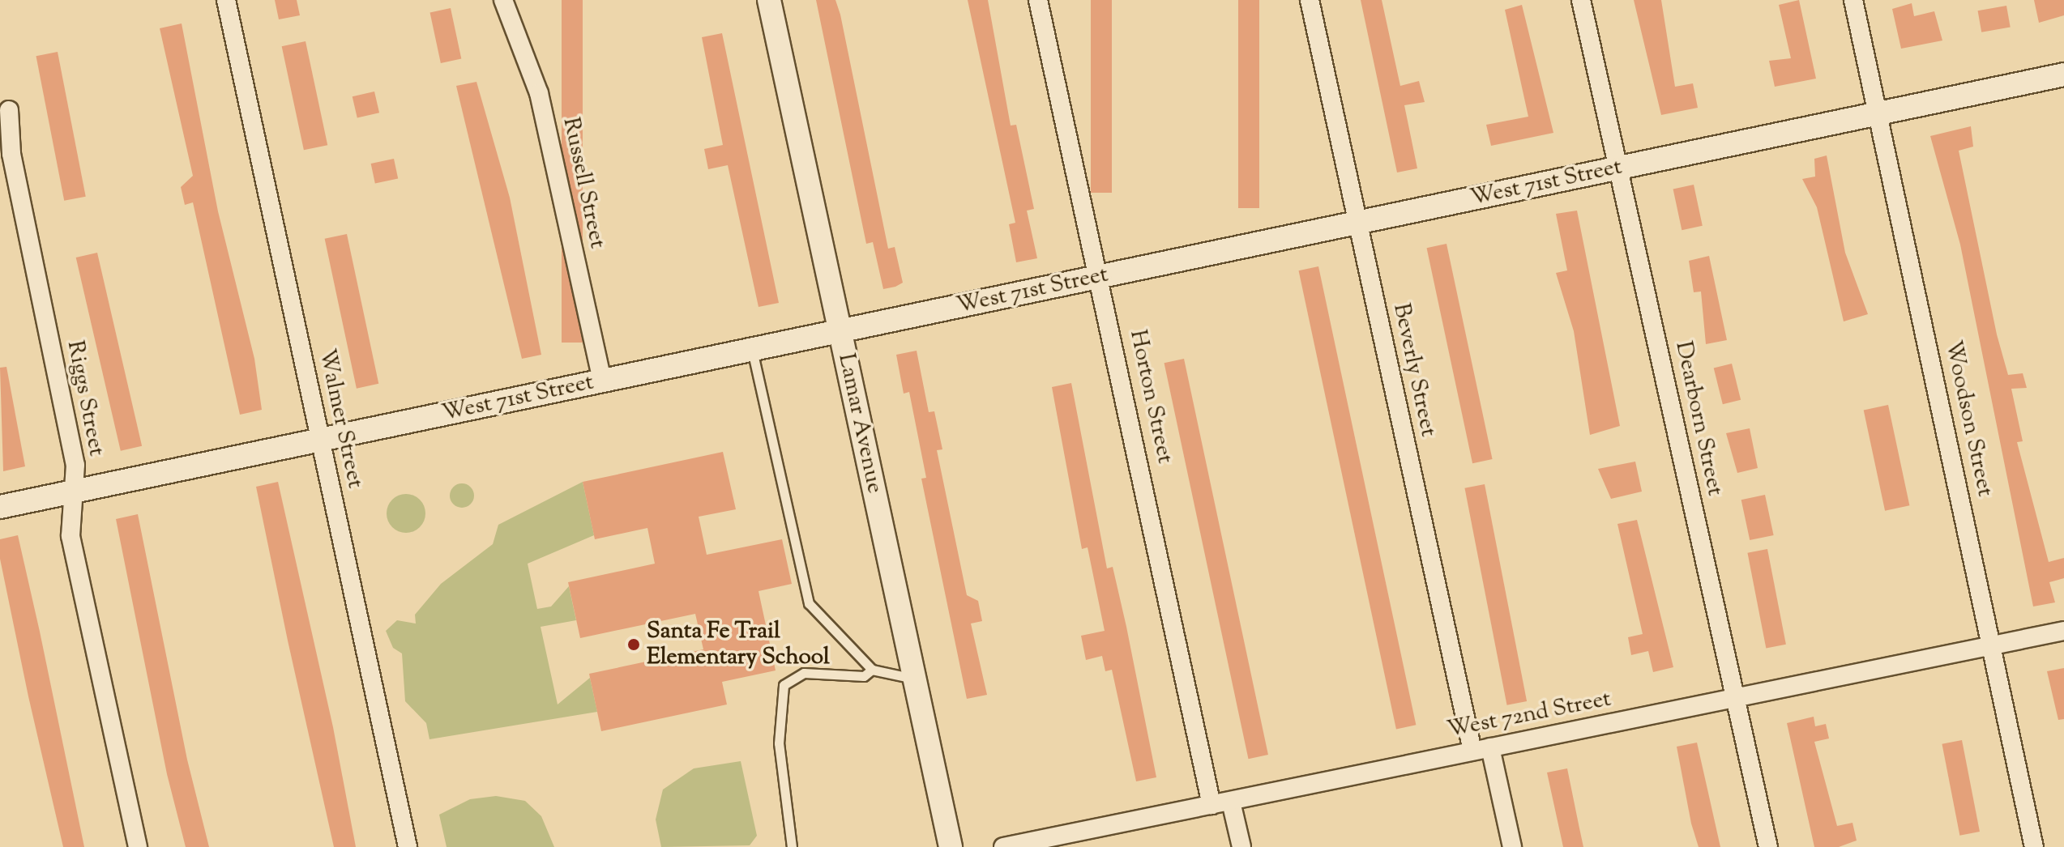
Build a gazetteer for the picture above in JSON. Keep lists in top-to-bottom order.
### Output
{
  "streets": {
    "street": [
      "Russell Street",
      "West 71st Street",
      "Beverly Street",
      "Horton Street",
      "Riggs Street",
      "Walmer Street",
      "Dearborn Street",
      "Woodson Street",
      "Lamar Avenue",
      "West 72nd Street"
    ]
  },
  "crossings": [
    ["Russell Street", "West 71st Street"],
    ["West 71st Street", "Beverly Street"],
    ["West 71st Street", "Horton Street"],
    ["West 71st Street", "Riggs Street"],
    ["West 71st Street", "Walmer Street"],
    ["West 71st Street", "Dearborn Street"],
    ["West 71st Street", "Woodson Street"],
    ["West 71st Street", "Lamar Avenue"],
    ["Beverly Street", "West 72nd Street"],
    ["Horton Street", "West 72nd Street"],
    ["Dearborn Street", "West 72nd Street"],
    ["Woodson Street", "West 72nd Street"]
  ],
  "places": ["Santa Fe Trail Elementary School"]
}
